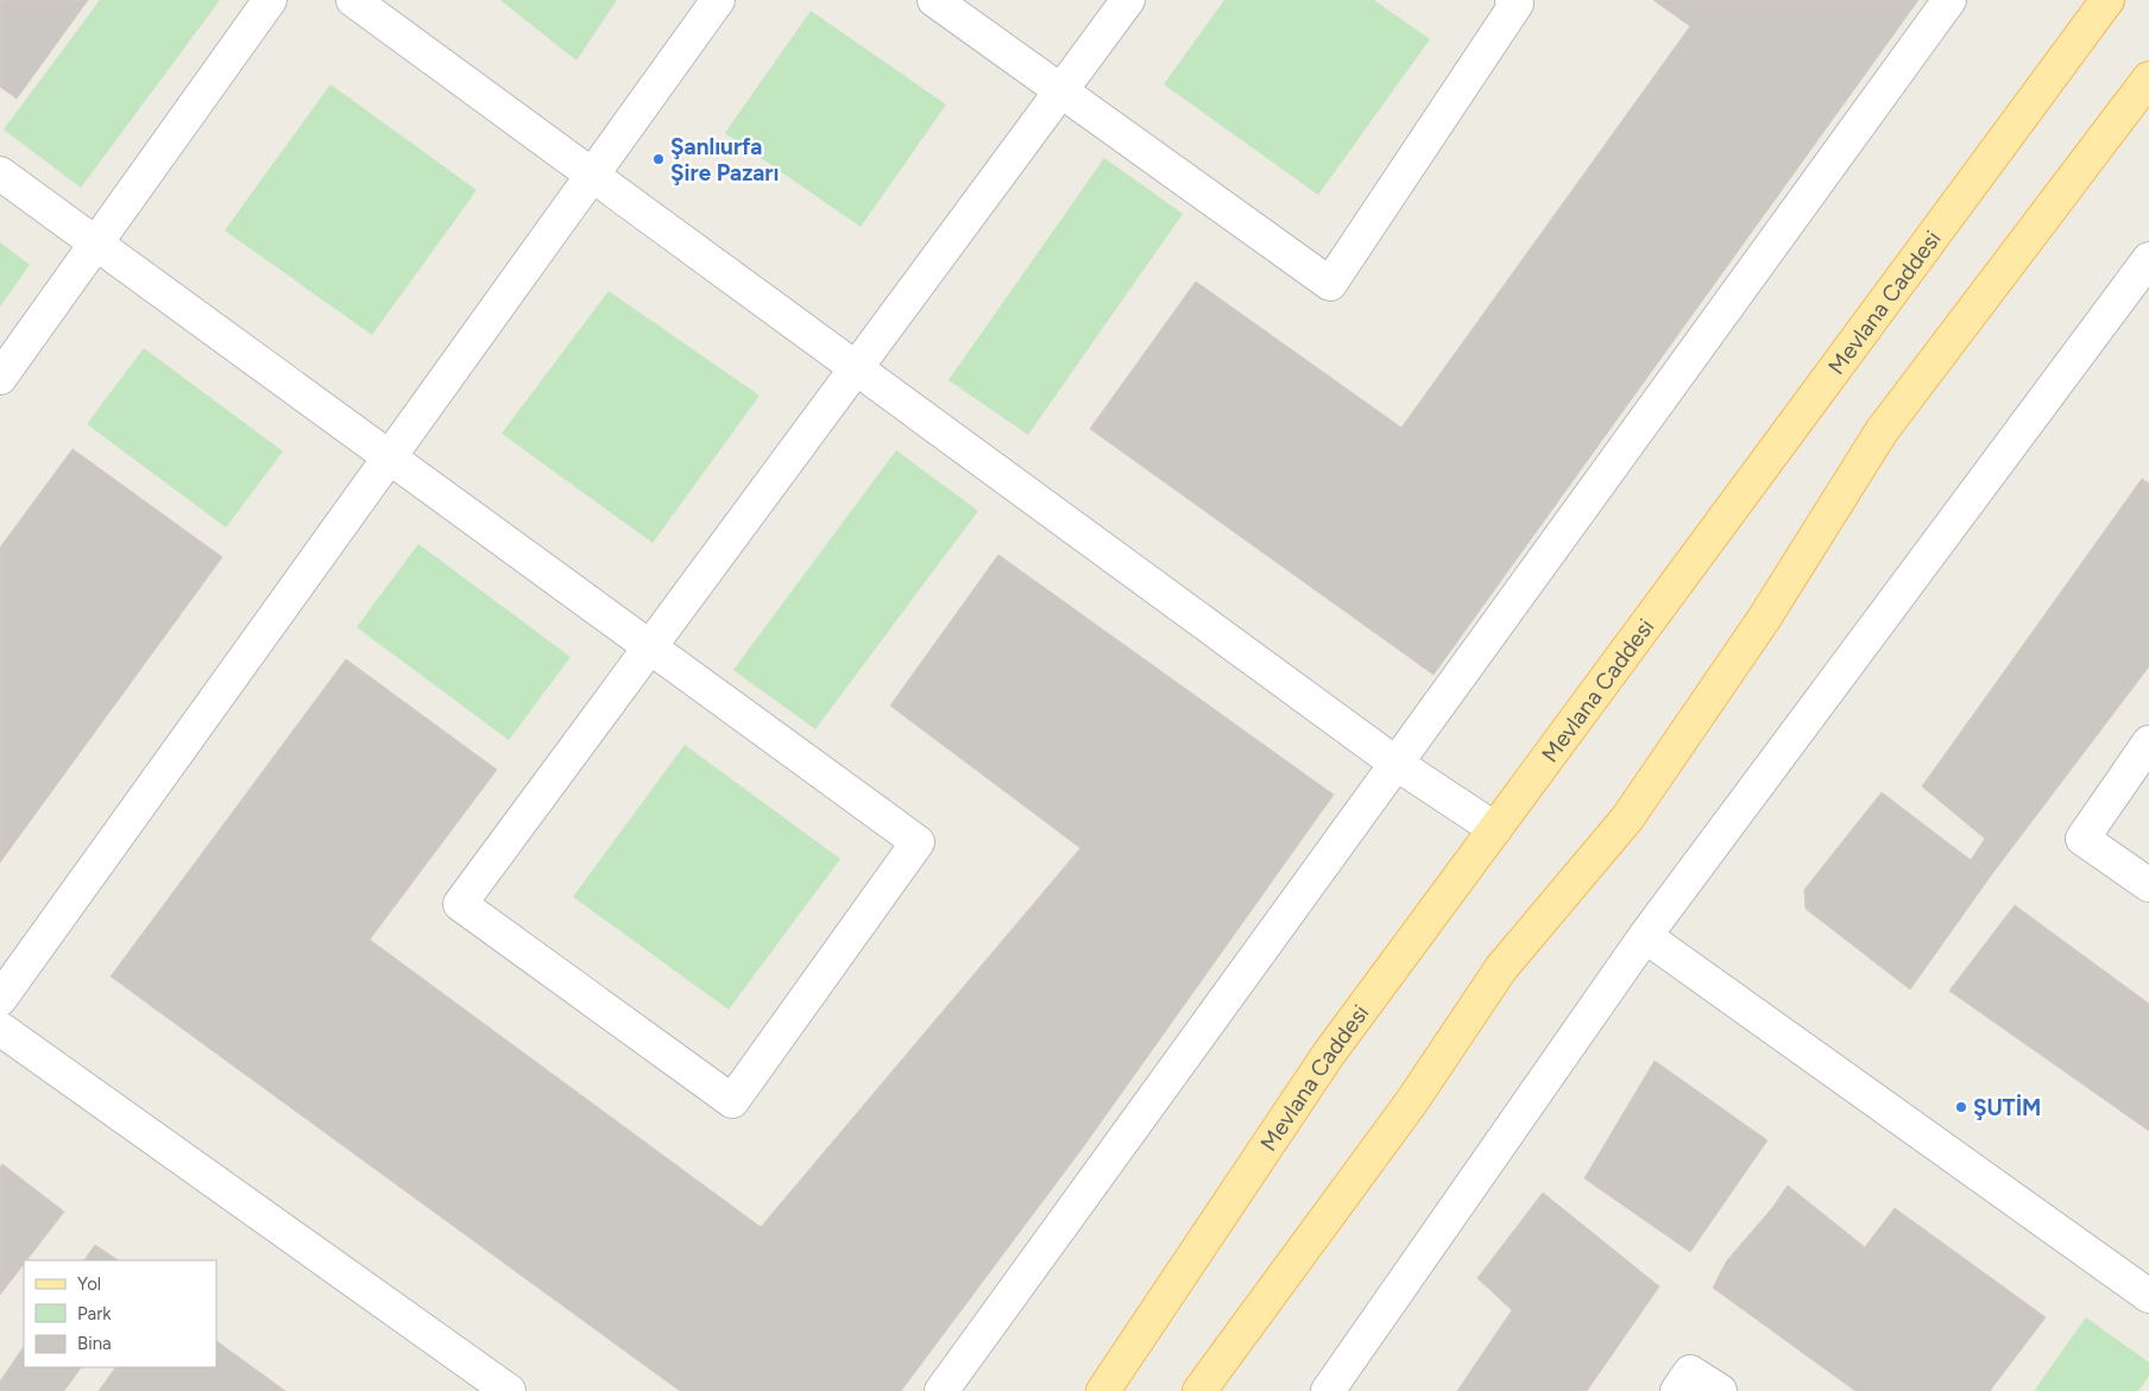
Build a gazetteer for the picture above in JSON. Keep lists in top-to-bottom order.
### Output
{
  "streets": {
    "main road": ["Mevlana Caddesi"]
  },
  "places": ["Şanlıurfa Şire Pazarı", "ŞUTİM"],
  "legend": ["Yol", "Park", "Bina"]
}
